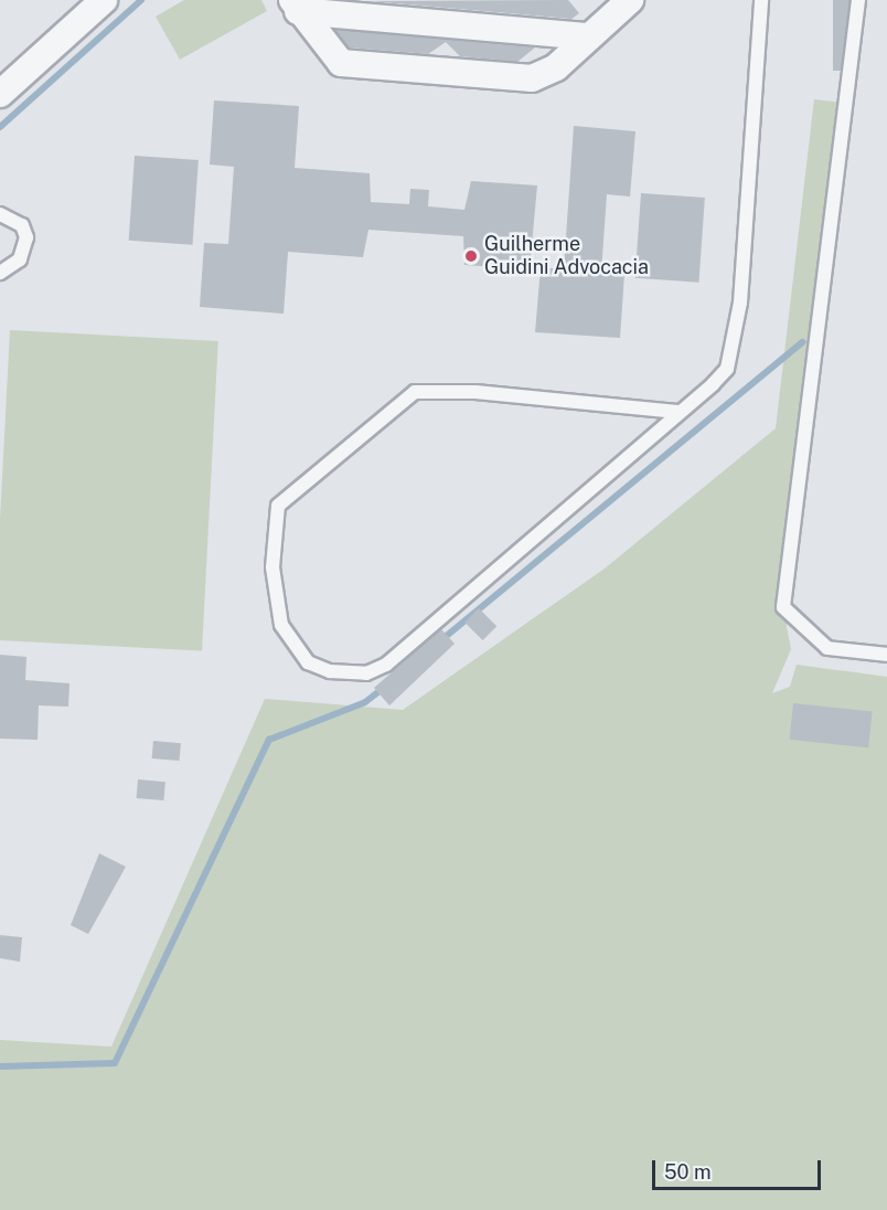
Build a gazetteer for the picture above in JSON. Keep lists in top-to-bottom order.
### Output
{
  "places": ["Guilherme Guidini Advocacia"],
  "scale_bar": "50 m"
}
